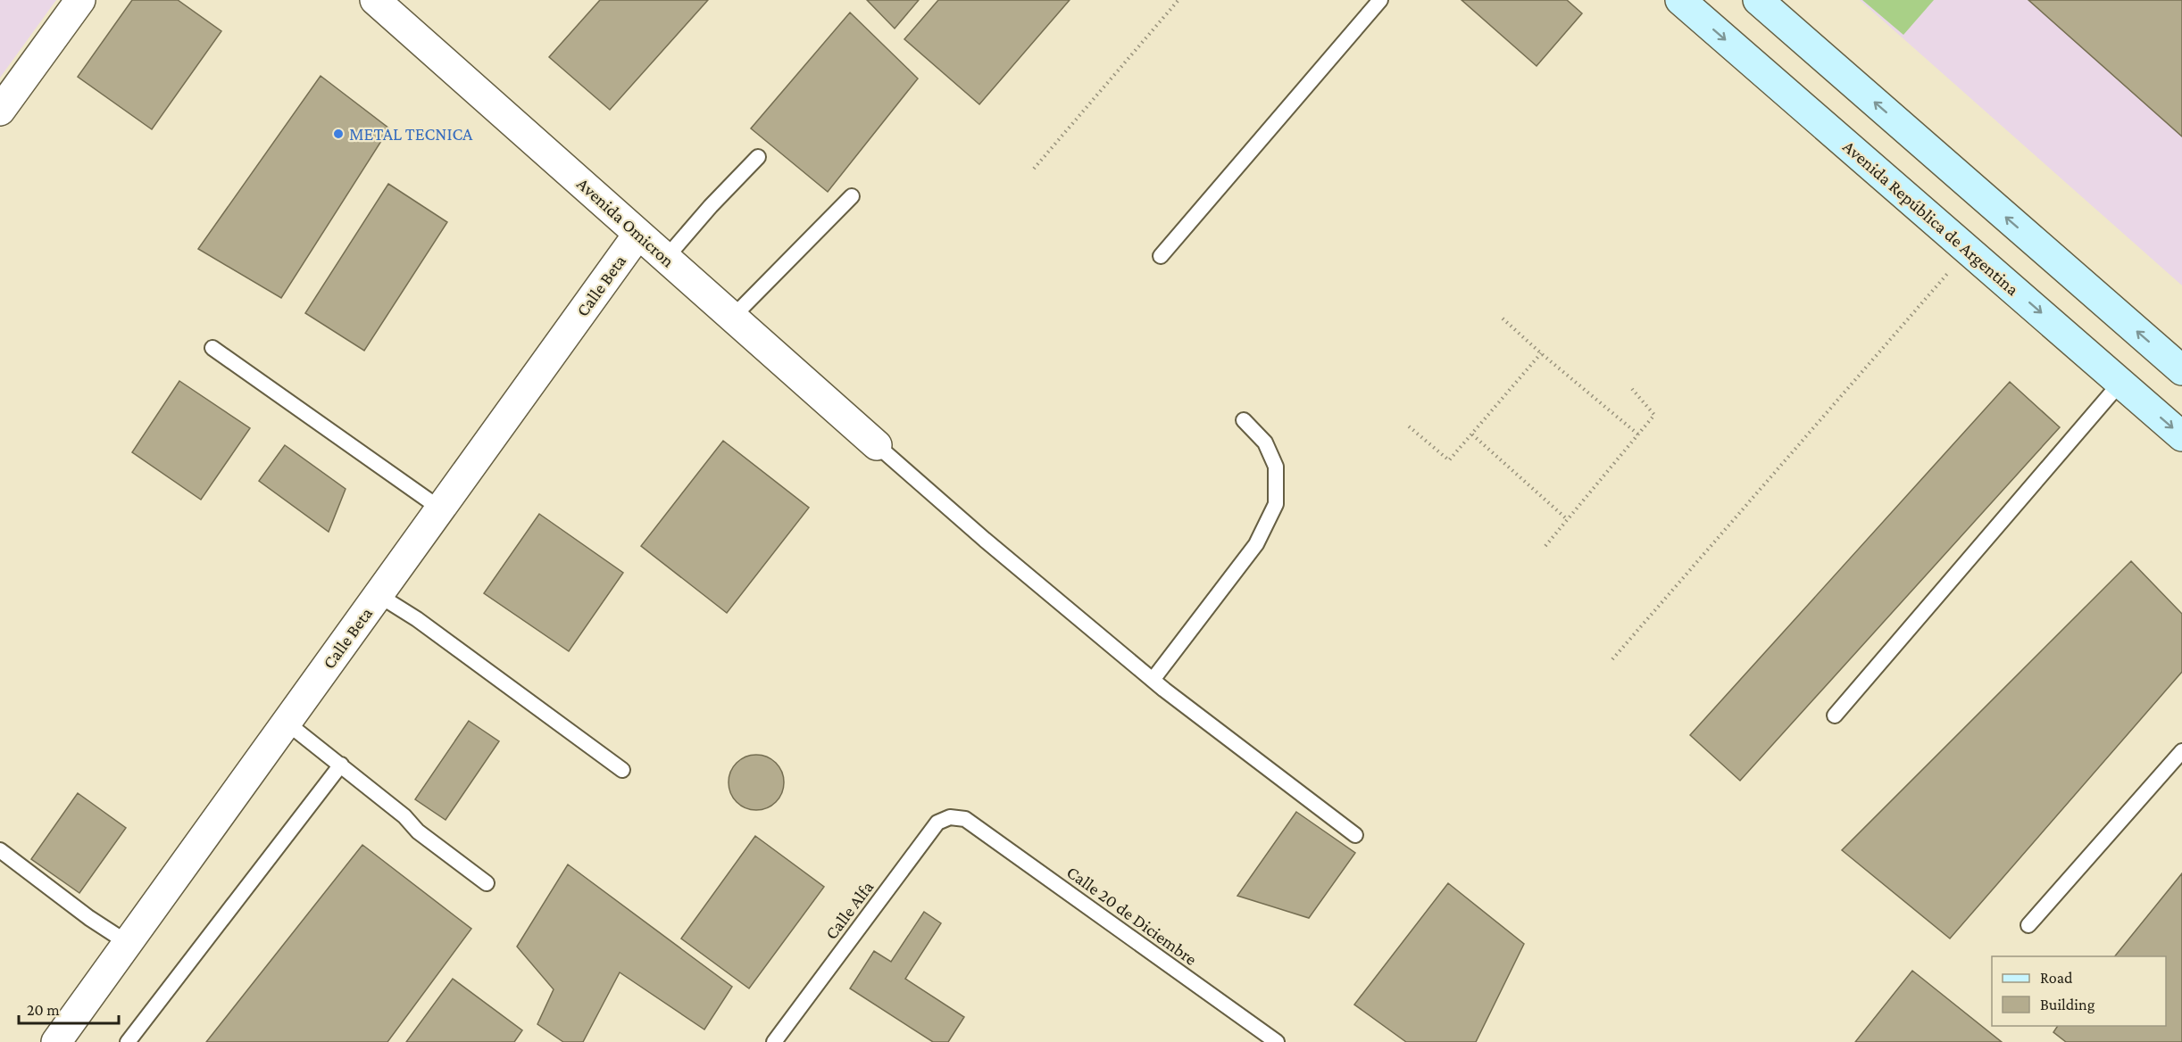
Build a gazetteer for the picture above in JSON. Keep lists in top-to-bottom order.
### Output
{
  "streets": {
    "main road": ["Avenida República de Argentina"],
    "street": ["Avenida Omicron", "Calle Beta"],
    "lane": ["Calle Alfa", "Calle 20 de Diciembre"]
  },
  "crossings": [
    ["Avenida Omicron", "Calle Beta"],
    ["Calle Alfa", "Calle 20 de Diciembre"]
  ],
  "places": ["METAL TECNICA"],
  "legend": ["Road", "Building"],
  "scale_bar": "20 m"
}
